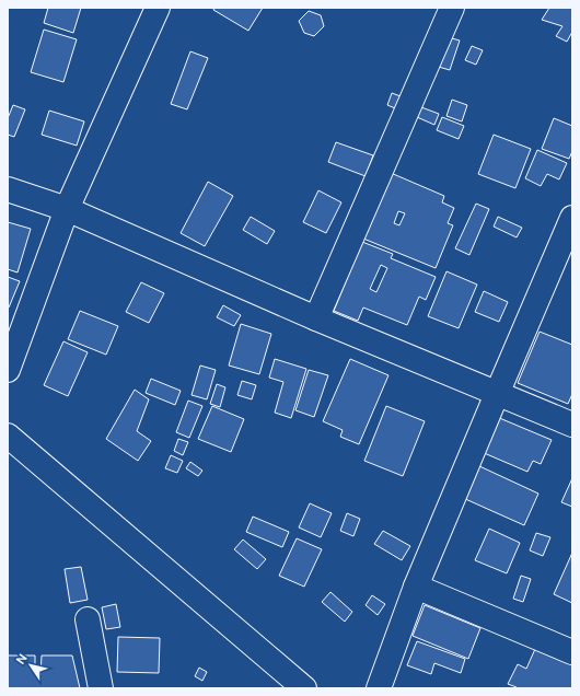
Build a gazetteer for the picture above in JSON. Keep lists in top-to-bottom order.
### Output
{
  "north": "top left"
}
